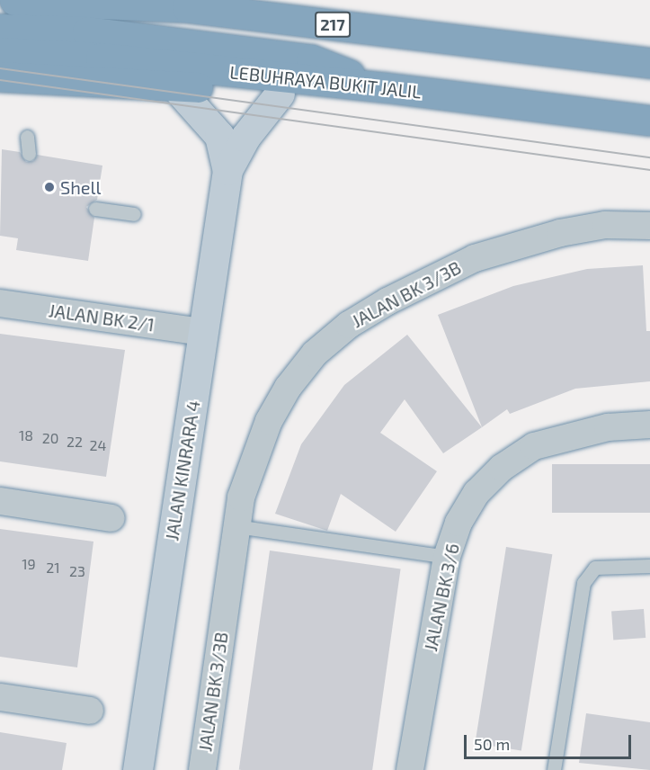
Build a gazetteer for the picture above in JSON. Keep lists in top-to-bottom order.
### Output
{
  "streets": {
    "highway": ["217", "LEBUHRAYA BUKIT JALIL"],
    "street": [
      "JALAN BK 3/3B",
      "JALAN BK 2/1",
      "JALAN KINRARA 4",
      "JALAN BK 3/6"
    ]
  },
  "crossings": [
    ["JALAN BK 2/1", "JALAN KINRARA 4"]
  ],
  "places": ["Shell"],
  "house_numbers": [
    "18",
    "20",
    "22",
    "24",
    "19",
    "21",
    "23"
  ],
  "scale_bar": "50 m"
}
